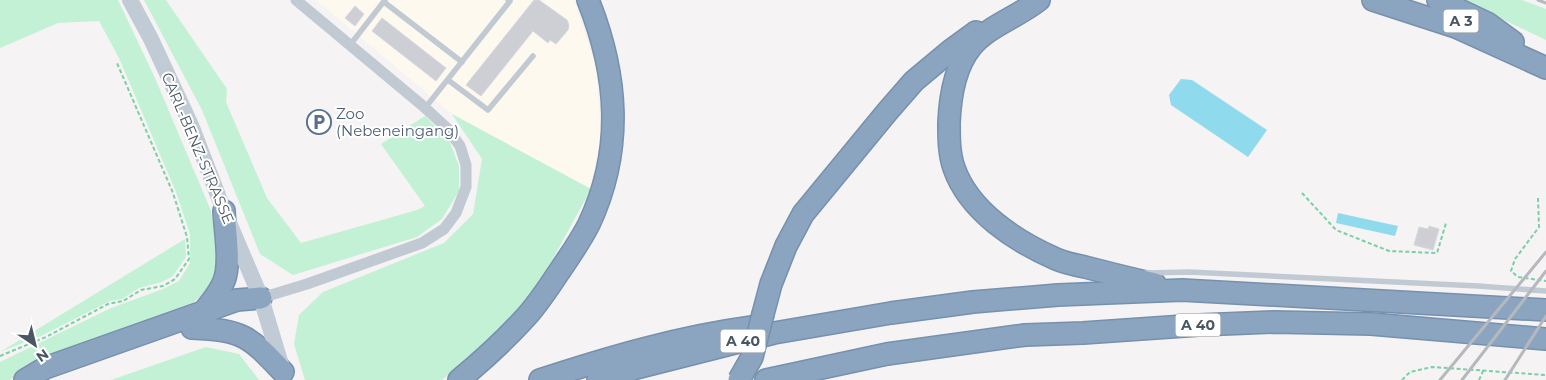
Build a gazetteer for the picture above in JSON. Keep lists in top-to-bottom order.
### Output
{
  "streets": {
    "highway": ["A 3", "A 40"],
    "main road": ["CARL-BENZ-STRASSE"]
  },
  "places": {
    "parking": ["Zoo (Nebeneingang)"]
  },
  "north": "bottom right"
}
